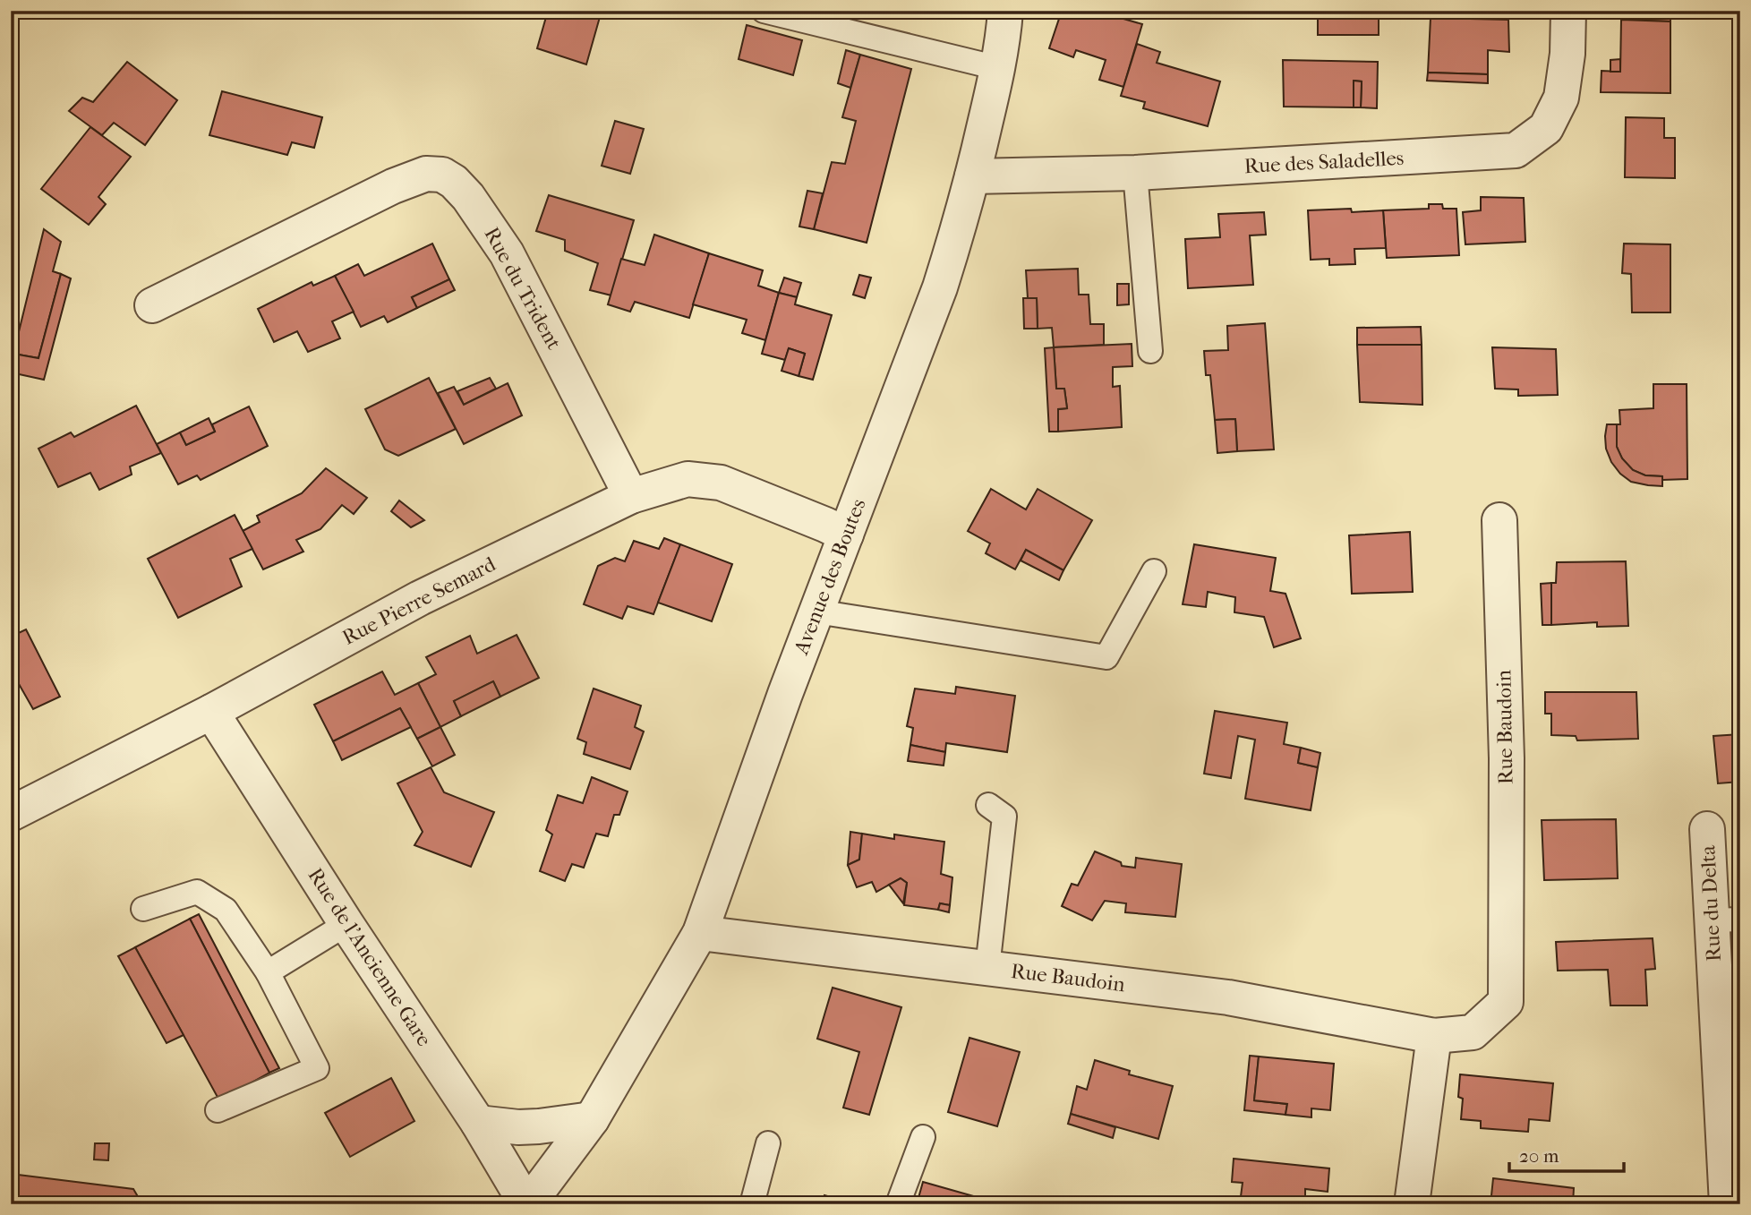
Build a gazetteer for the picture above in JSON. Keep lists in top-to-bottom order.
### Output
{
  "streets": {
    "street": [
      "Rue des Saladelles",
      "Rue du Trident",
      "Avenue des Boutes",
      "Rue Pierre Semard",
      "Rue Baudoin",
      "Rue du Delta",
      "Rue de l'Ancienne Gare"
    ]
  },
  "crossings": [
    ["Rue des Saladelles", "Avenue des Boutes"],
    ["Rue du Trident", "Rue Pierre Semard"],
    ["Avenue des Boutes", "Rue Baudoin"],
    ["Avenue des Boutes", "Rue de l'Ancienne Gare"],
    ["Rue Pierre Semard", "Rue de l'Ancienne Gare"]
  ],
  "scale_bar": "20 m"
}
